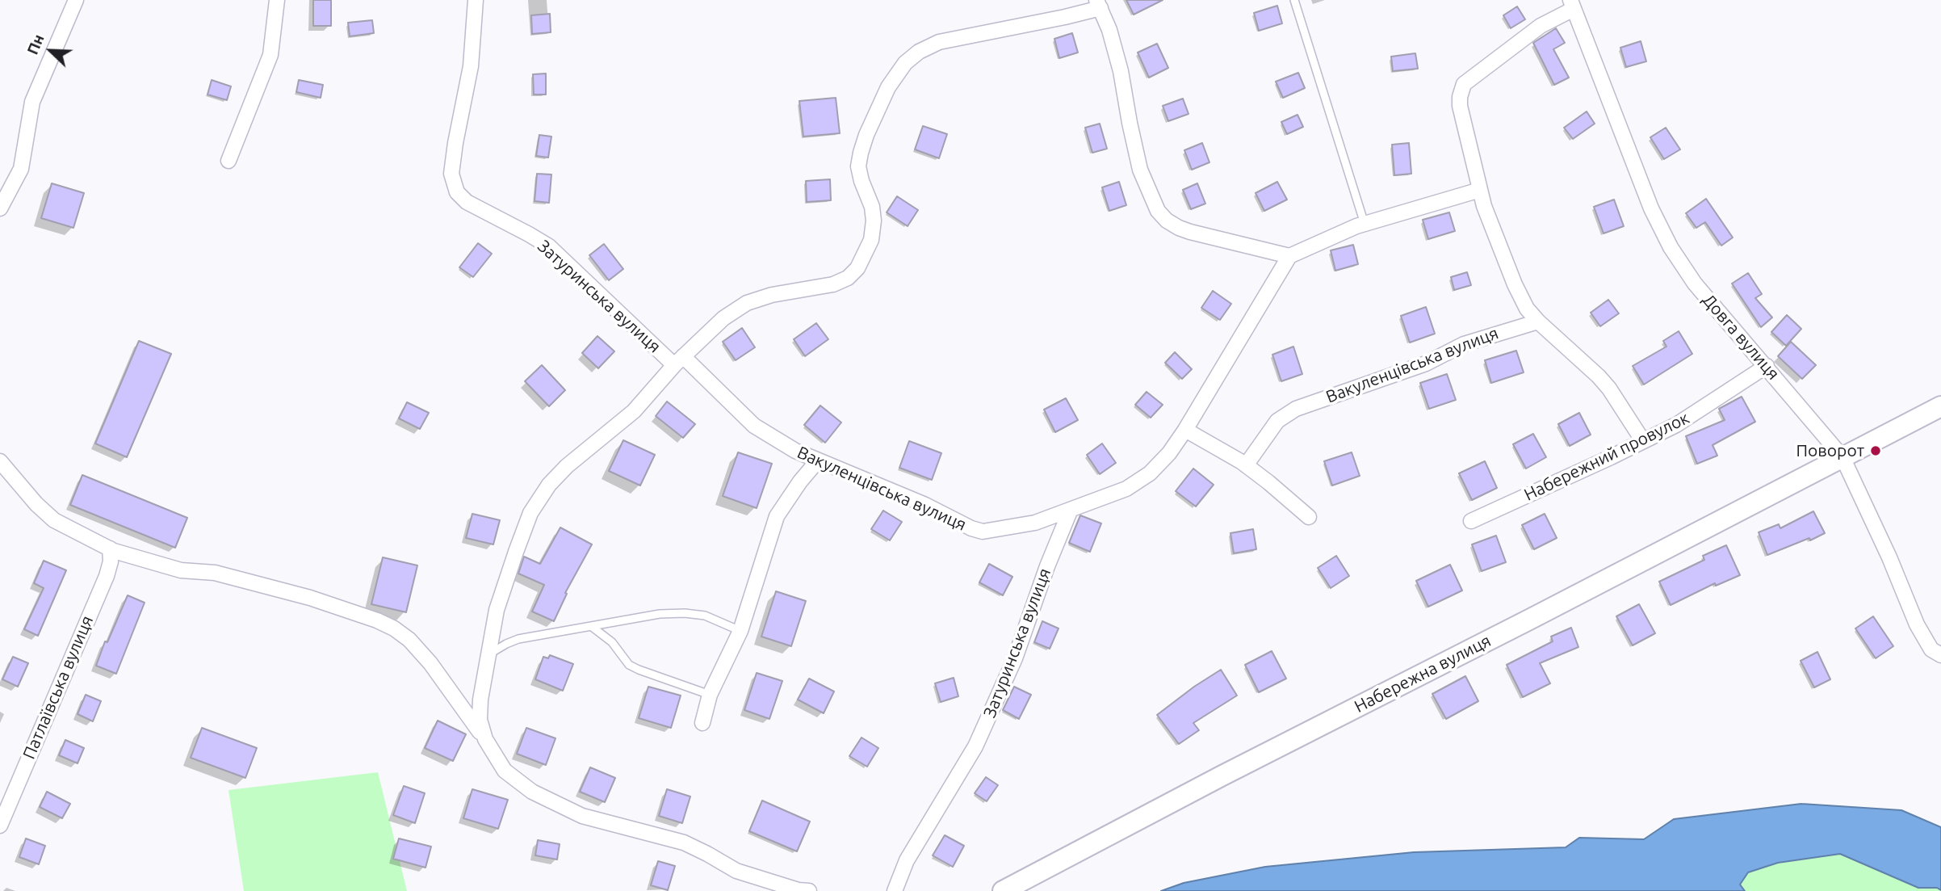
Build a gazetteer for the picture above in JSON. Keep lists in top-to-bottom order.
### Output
{
  "streets": {
    "street": [
      "Затуринська вулиця",
      "Довга вулиця",
      "Вакуленцівська вулиця",
      "Набережний провулок",
      "Набережна вулиця",
      "Патлаївська вулиця"
    ]
  },
  "crossings": [
    ["Затуринська вулиця", "Вакуленцівська вулиця"],
    ["Затуринська вулиця", "Патлаївська вулиця"],
    ["Довга вулиця", "Набережний провулок"],
    ["Довга вулиця", "Набережна вулиця"]
  ],
  "places": ["Поворот"],
  "north": "top left"
}
